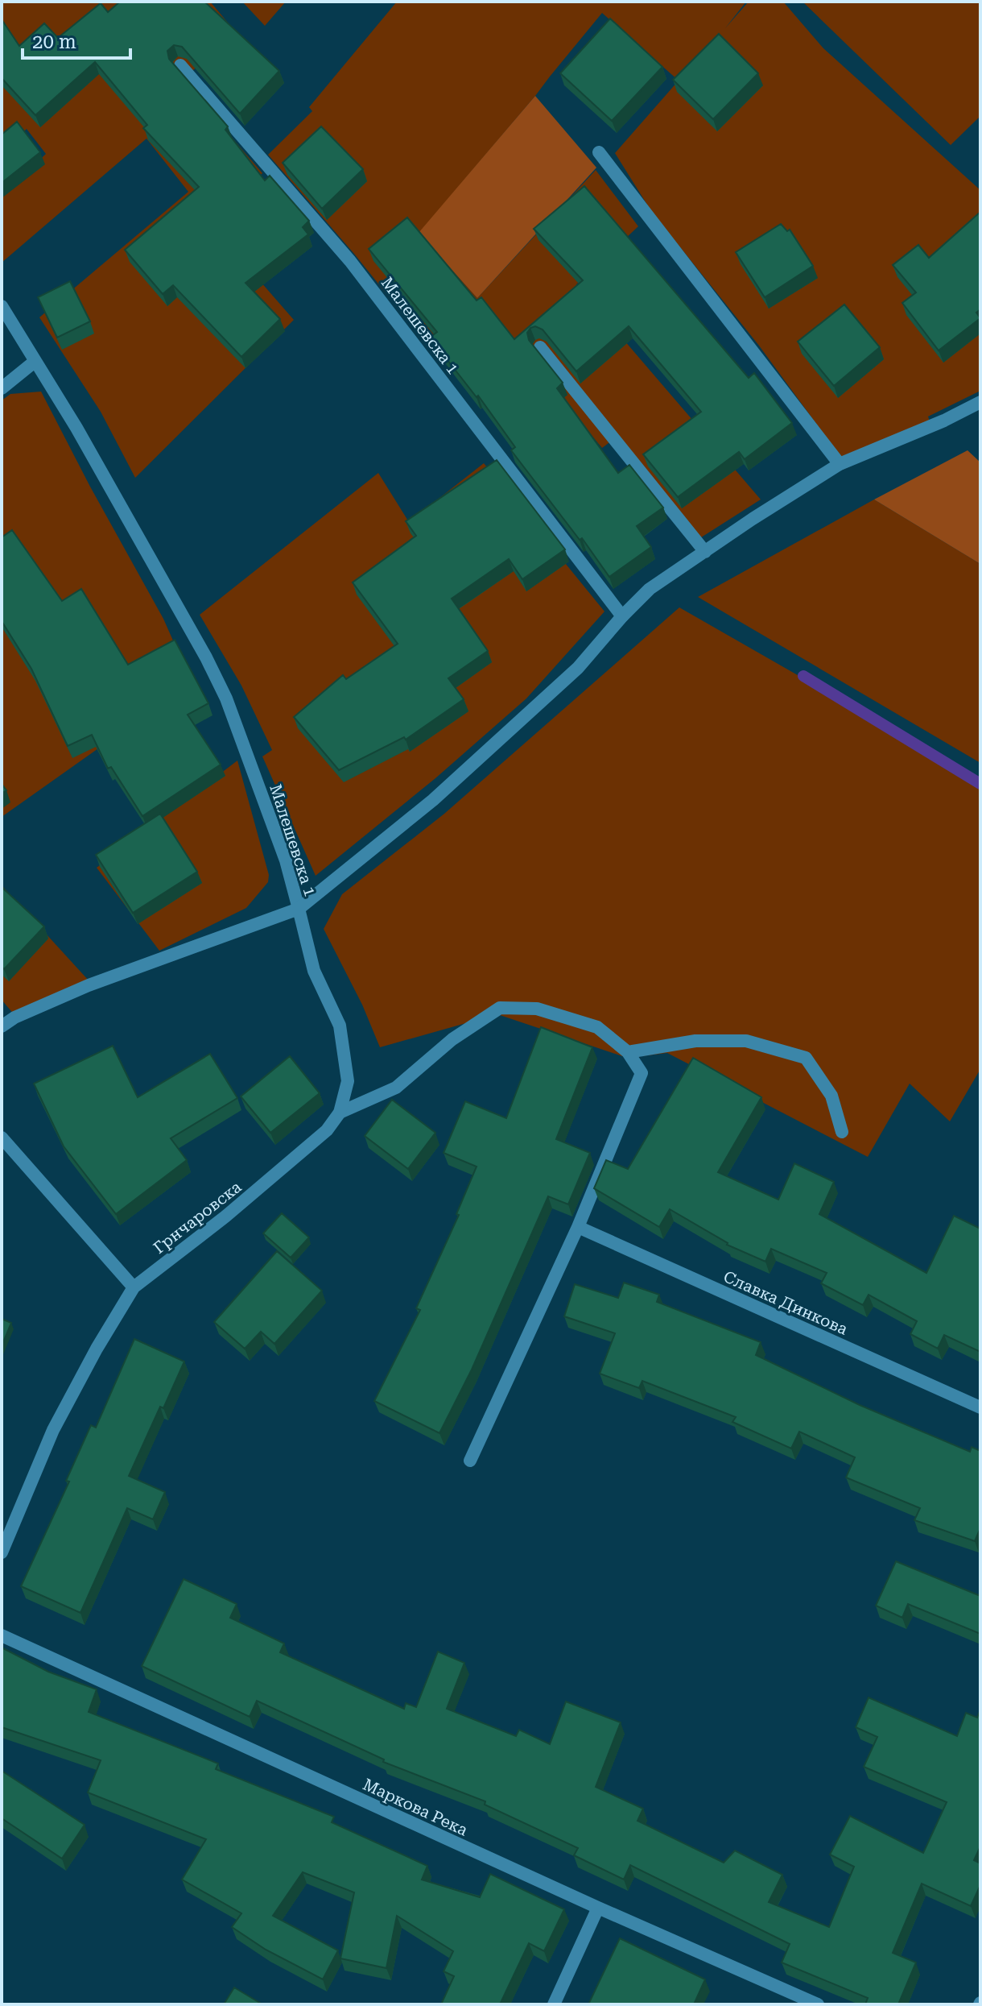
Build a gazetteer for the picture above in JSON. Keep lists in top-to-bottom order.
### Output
{
  "streets": {
    "street": [
      "Малешевска 1",
      "Грнчаровска",
      "Славка Динкова",
      "Маркова Река"
    ]
  },
  "crossings": [
    ["Малешевска 1", "Грнчаровска"]
  ],
  "scale_bar": "20 m"
}
